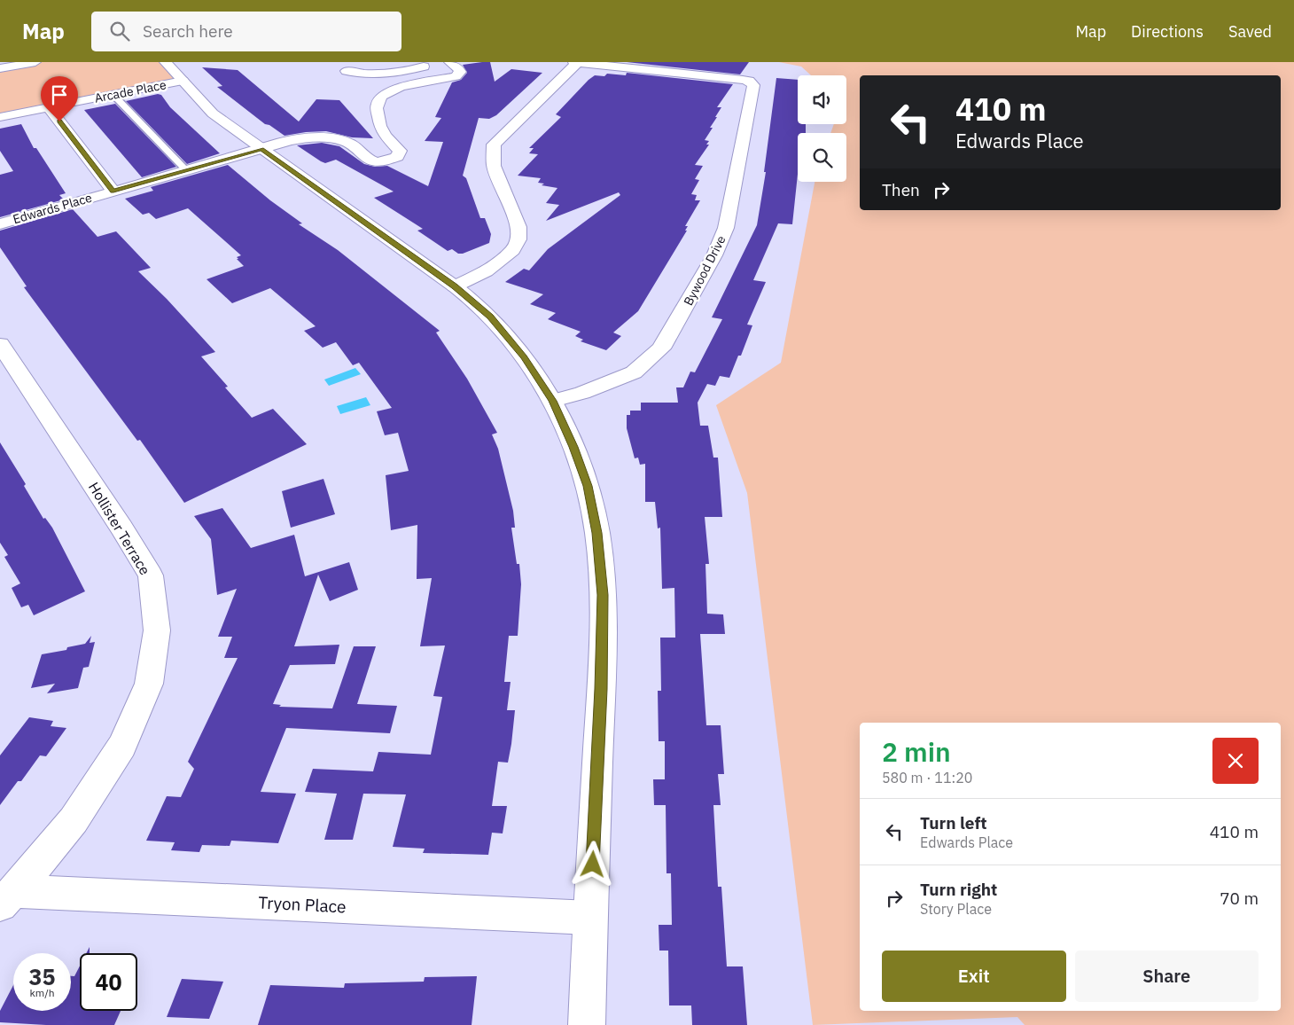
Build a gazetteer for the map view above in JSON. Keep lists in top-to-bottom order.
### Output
{
  "streets": {
    "street": [
      "Arcade Place",
      "Edwards Place",
      "Bywood Drive",
      "Hollister Terrace",
      "Tryon Place"
    ]
  },
  "crossings": [
    ["Hollister Terrace", "Tryon Place"]
  ],
  "page": {
    "header": "Map",
    "search": "Search here",
    "nav": ["Map", "Directions", "Saved"],
    "turn": ["410 m", "Edwards Place"],
    "then": "Then",
    "heading": ["2 min", "580 m · 11:20"],
    "list": [
      {
        "name": "Turn left",
        "note": "Edwards Place",
        "value": "410 m"
      },
      {
        "name": "Turn right",
        "note": "Story Place",
        "value": "70 m"
      }
    ],
    "buttons": ["Exit", "Share"],
    "speed": "35 km/h",
    "limit": "40"
  }
}
